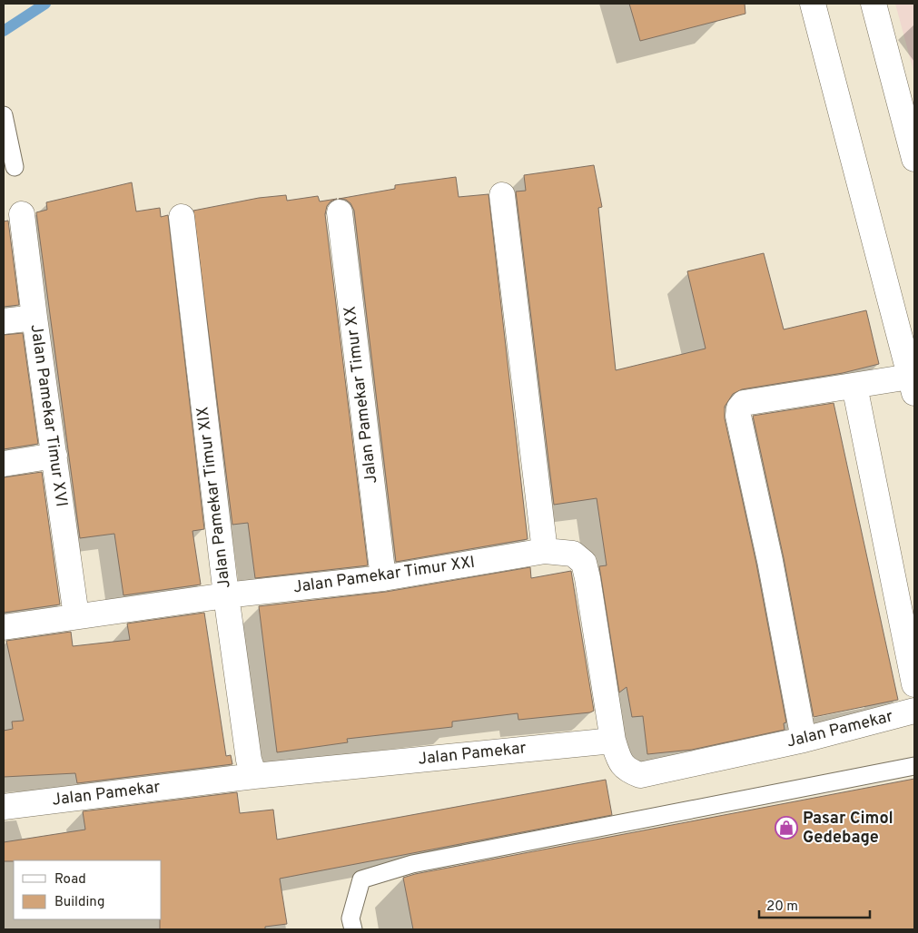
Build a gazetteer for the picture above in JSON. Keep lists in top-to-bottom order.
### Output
{
  "streets": {
    "street": [
      "Jalan Pamekar Timur XX",
      "Jalan Pamekar Timur XVI",
      "Jalan Pamekar Timur XIX",
      "Jalan Pamekar Timur XXI",
      "Jalan Pamekar"
    ]
  },
  "crossings": [
    ["Jalan Pamekar Timur XX", "Jalan Pamekar Timur XXI"],
    ["Jalan Pamekar Timur XVI", "Jalan Pamekar Timur XXI"],
    ["Jalan Pamekar Timur XIX", "Jalan Pamekar Timur XXI"],
    ["Jalan Pamekar Timur XIX", "Jalan Pamekar"],
    ["Jalan Pamekar Timur XXI", "Jalan Pamekar"]
  ],
  "places": {
    "shop": ["Pasar Cimol Gedebage"]
  },
  "legend": ["Road", "Building"],
  "scale_bar": "20 m"
}
